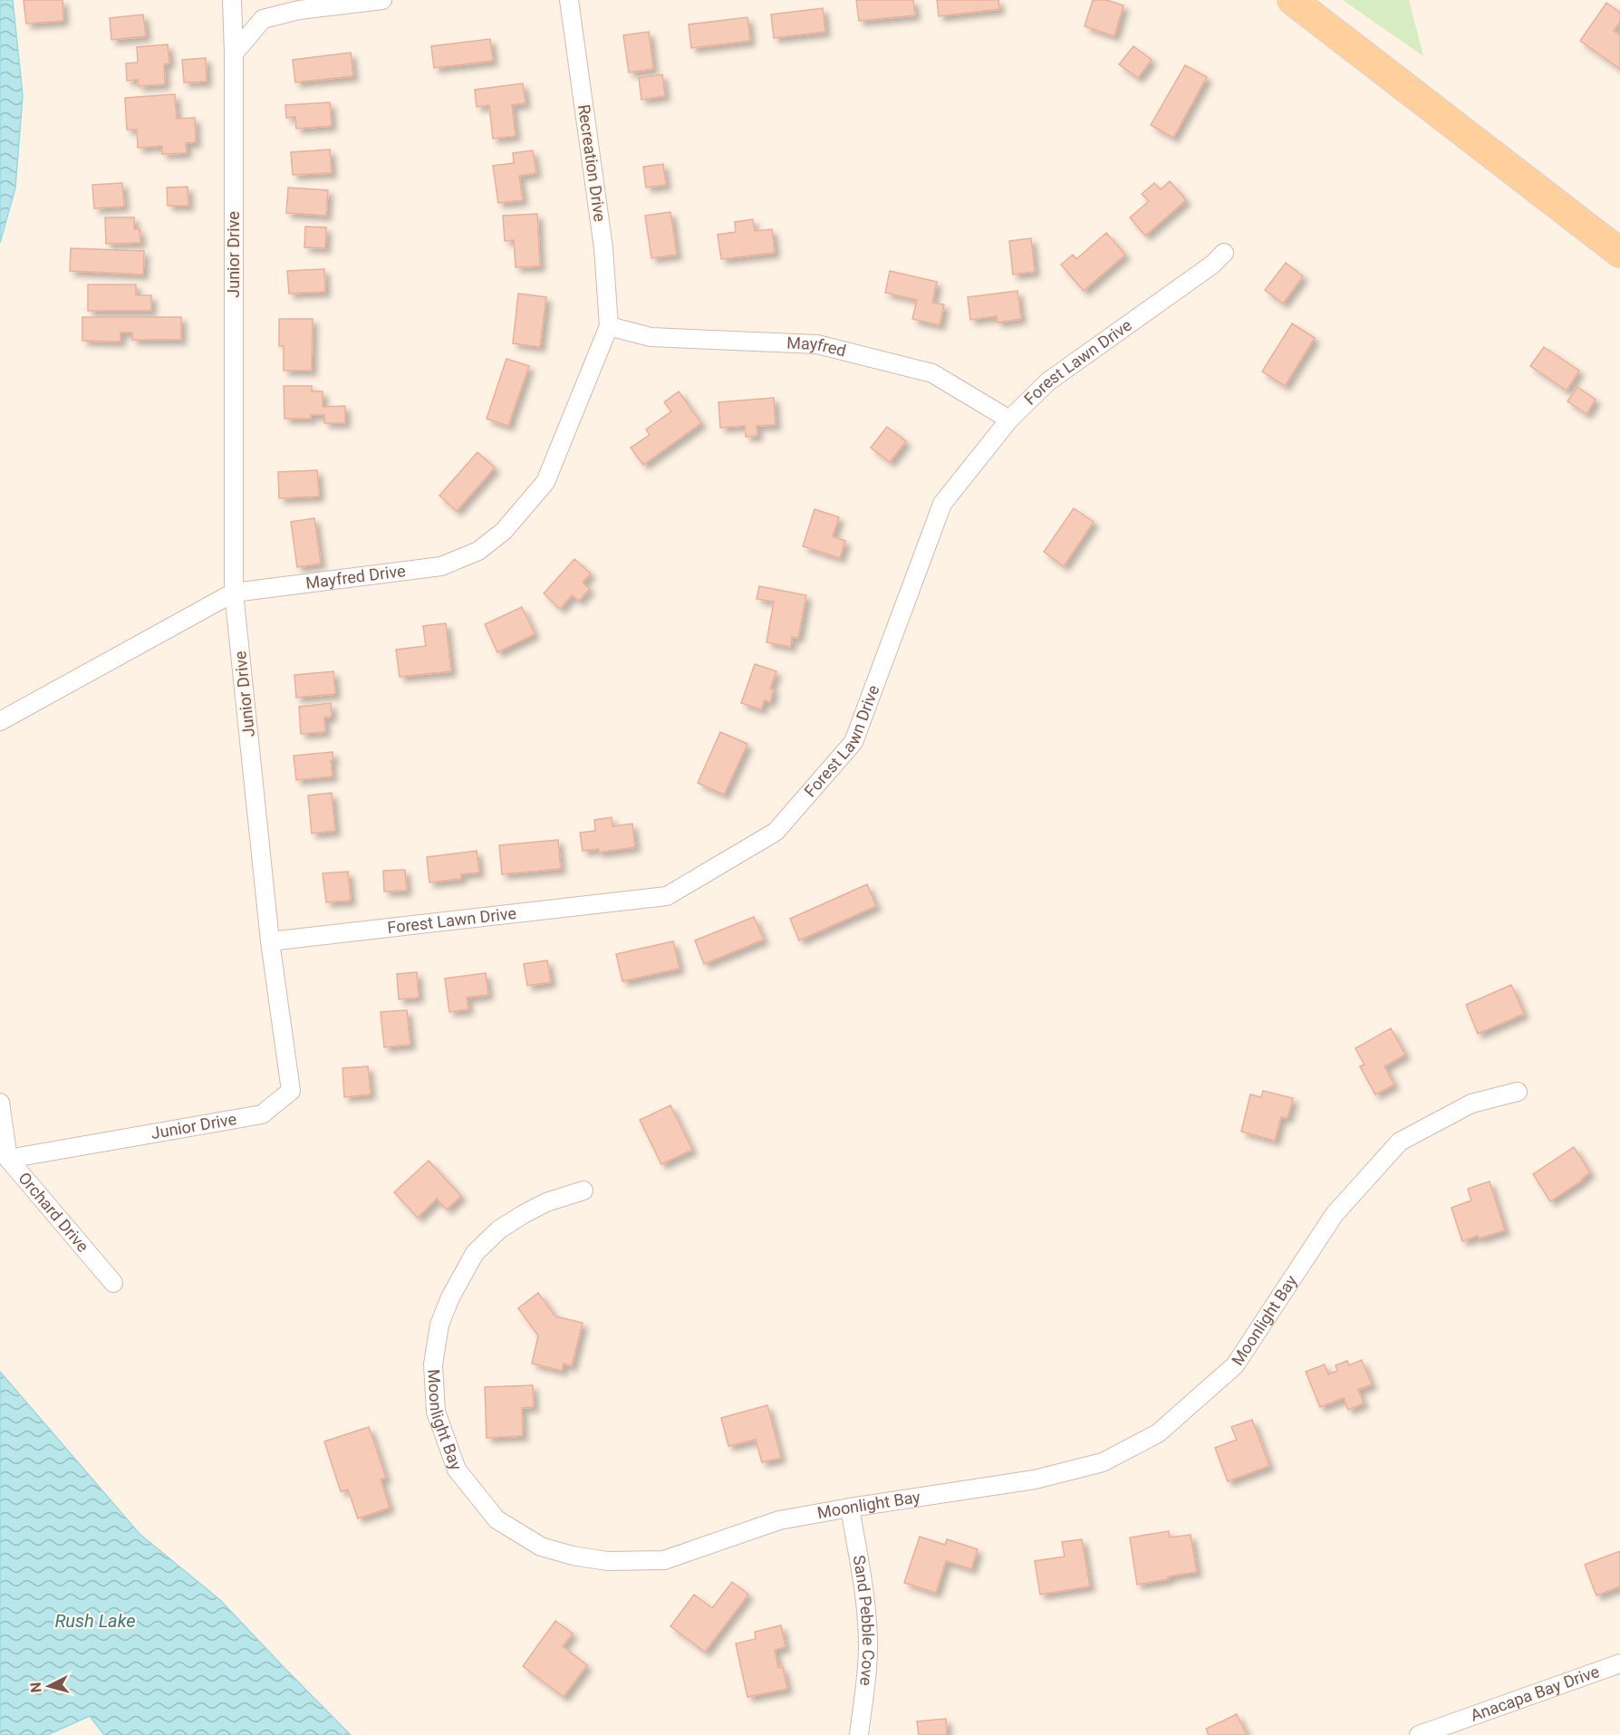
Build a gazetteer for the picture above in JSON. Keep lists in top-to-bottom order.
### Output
{
  "streets": {
    "street": [
      "Recreation Drive",
      "Junior Drive",
      "Mayfred",
      "Forest Lawn Drive",
      "Mayfred Drive",
      "Orchard Drive",
      "Moonlight Bay",
      "Sand Pebble Cove",
      "Anacapa Bay Drive"
    ]
  },
  "crossings": [
    ["Recreation Drive", "Mayfred"],
    ["Recreation Drive", "Mayfred Drive"],
    ["Junior Drive", "Forest Lawn Drive"],
    ["Junior Drive", "Mayfred Drive"],
    ["Junior Drive", "Orchard Drive"],
    ["Mayfred", "Forest Lawn Drive"],
    ["Mayfred", "Mayfred Drive"],
    ["Moonlight Bay", "Sand Pebble Cove"]
  ],
  "water": ["Rush Lake"],
  "north": "left"
}
